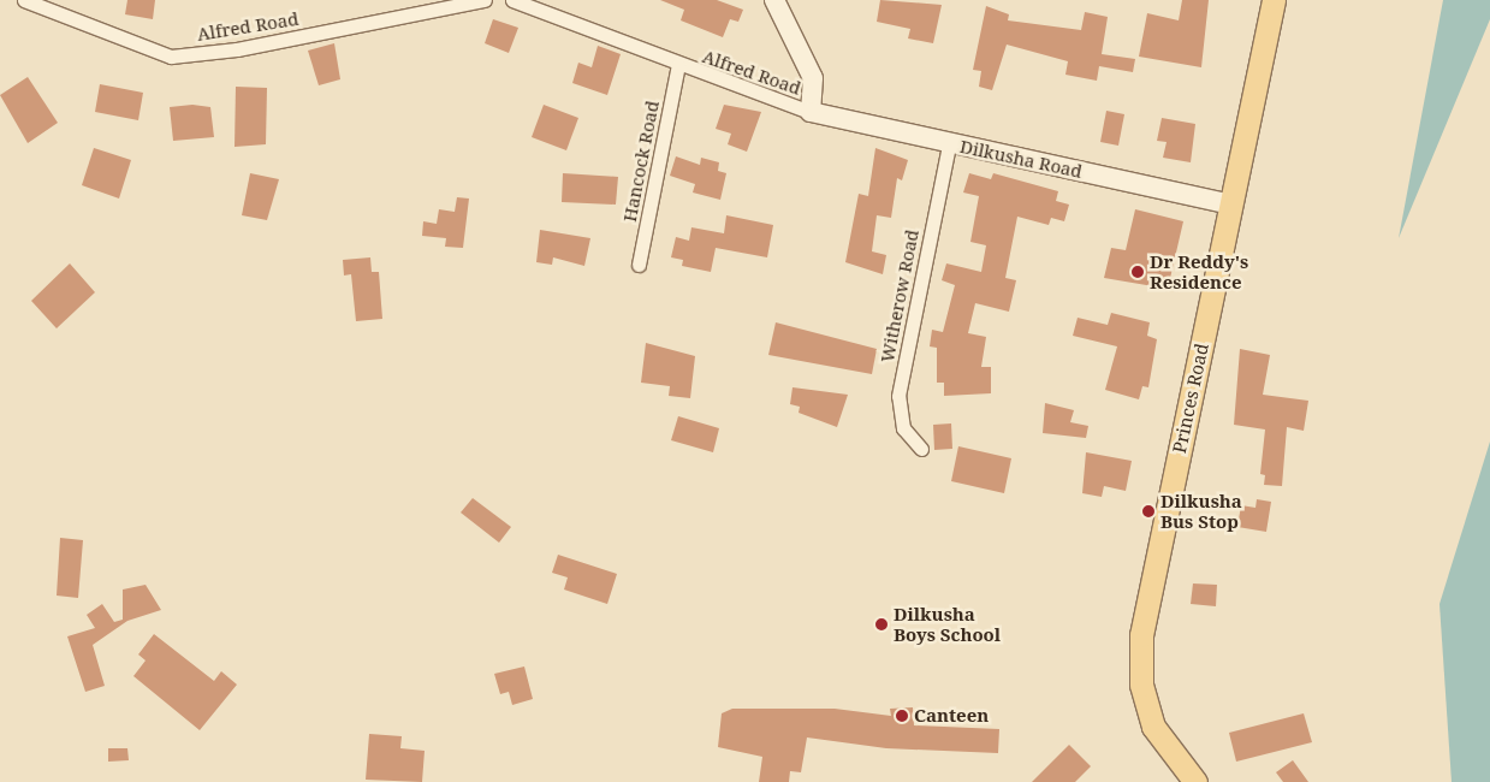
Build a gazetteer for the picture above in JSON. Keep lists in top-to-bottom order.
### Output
{
  "streets": {
    "main road": ["Princes Road"],
    "street": [
      "Alfred Road",
      "Dilkusha Road",
      "Hancock Road",
      "Witherow Road"
    ]
  },
  "crossings": [
    ["Alfred Road", "Dilkusha Road"],
    ["Alfred Road", "Hancock Road"],
    ["Dilkusha Road", "Witherow Road"],
    ["Dilkusha Road", "Princes Road"]
  ],
  "places": [
    "Dr Reddy's Residence",
    "Dilkusha Bus Stop",
    "Dilkusha Boys School",
    "Canteen"
  ]
}
